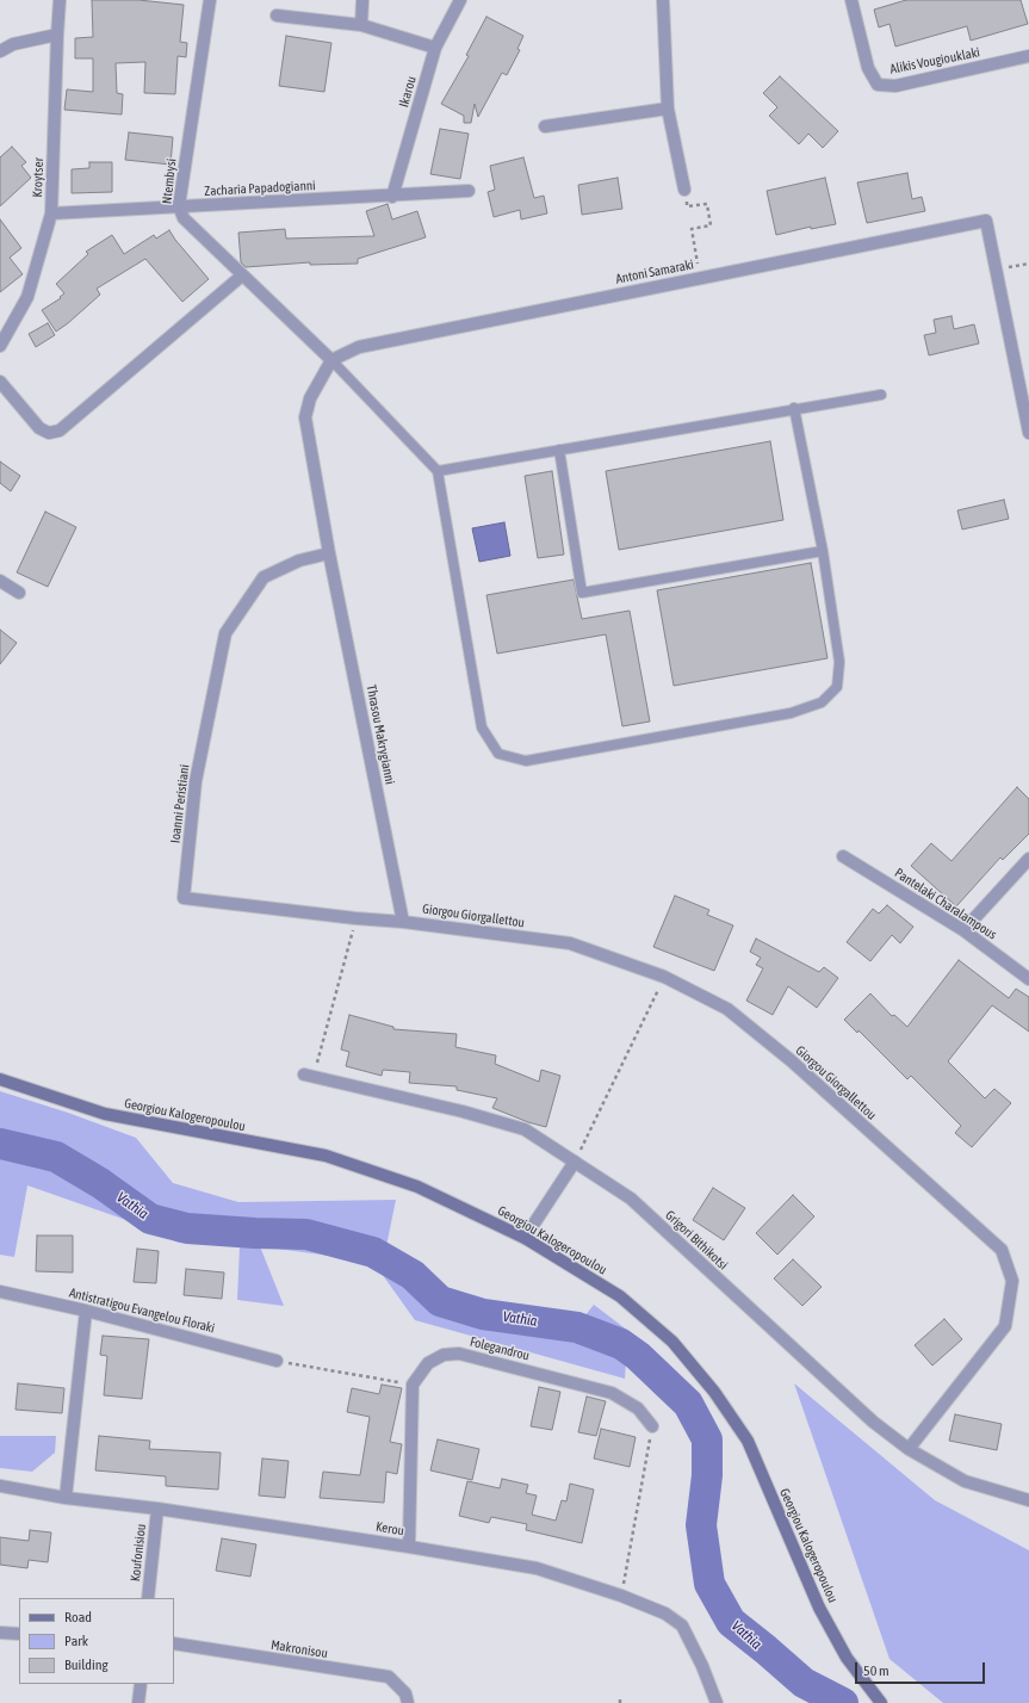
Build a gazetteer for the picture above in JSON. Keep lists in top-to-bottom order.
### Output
{
  "streets": {
    "street": [
      "Alikis Vougiouklaki",
      "Ikarou",
      "Kroytser",
      "Ntembysi",
      "Zacharia Papadogianni",
      "Antoni Samaraki",
      "Thrasou Makrygianni",
      "Ioanni Peristiani",
      "Pantelaki Charalampous",
      "Giorgou Giorgallettou",
      "Georgiou Kalogeropoulou",
      "Grigori Bithikotsi",
      "Antistratigou Evangelou Floraki",
      "Folegandrou",
      "Kerou",
      "Koufonisiou",
      "Makronisou"
    ]
  },
  "crossings": [
    ["Ikarou", "Zacharia Papadogianni"],
    ["Kroytser", "Zacharia Papadogianni"],
    ["Ntembysi", "Zacharia Papadogianni"],
    ["Ntembysi", "Antoni Samaraki"],
    ["Ntembysi", "Thrasou Makrygianni"],
    ["Antoni Samaraki", "Thrasou Makrygianni"],
    ["Thrasou Makrygianni", "Ioanni Peristiani"],
    ["Thrasou Makrygianni", "Giorgou Giorgallettou"],
    ["Ioanni Peristiani", "Giorgou Giorgallettou"],
    ["Giorgou Giorgallettou", "Grigori Bithikotsi"],
    ["Kerou", "Koufonisiou"]
  ],
  "water": ["Vathia"],
  "legend": ["Road", "Park", "Building"],
  "scale_bar": "50 m"
}
